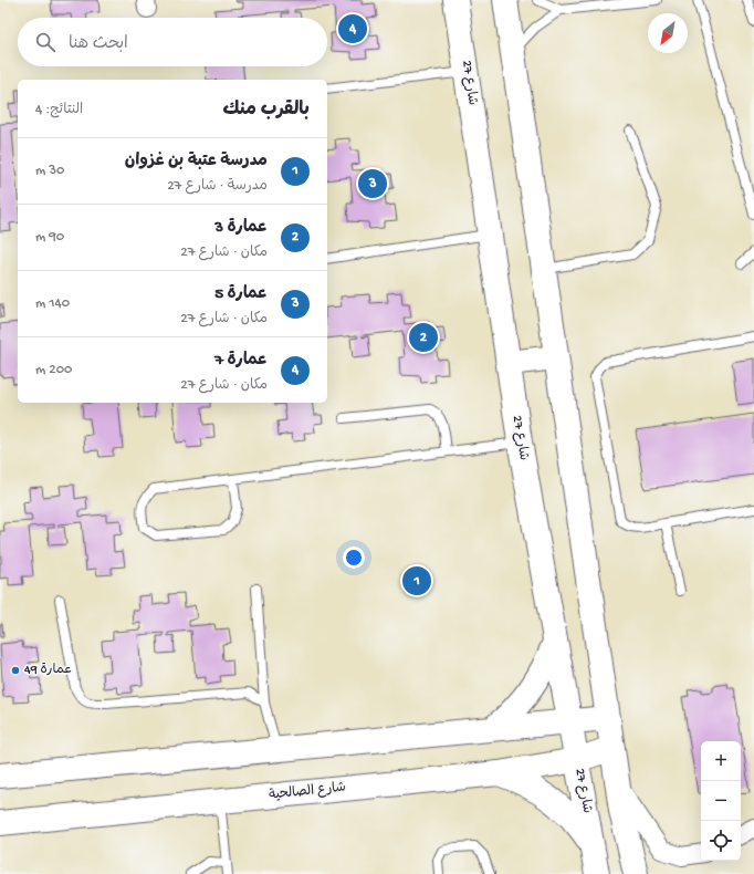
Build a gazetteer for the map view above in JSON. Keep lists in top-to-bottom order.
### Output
{
  "streets": {
    "main road": ["شارع 27", "شارع الصالحية"]
  },
  "crossings": [
    ["شارع 27", "شارع الصالحية"]
  ],
  "places": ["عمارة 49"],
  "north": "bottom left",
  "page": {
    "pins": [
      "4",
      "3",
      "2",
      "1"
    ],
    "search": "ابحث هنا",
    "heading": ["بالقرب منك", "النتائج: 4"],
    "list": [
      {
        "mark": "1",
        "name": "مدرسة عتبة بن غزوان",
        "note": "مدرسة · شارع 27",
        "value": "30 m"
      },
      {
        "mark": "2",
        "name": "عمارة 3",
        "note": "مكان · شارع 27",
        "value": "90 m"
      },
      {
        "mark": "3",
        "name": "عمارة 5",
        "note": "مكان · شارع 27",
        "value": "140 m"
      },
      {
        "mark": "4",
        "name": "عمارة 7",
        "note": "مكان · شارع 27",
        "value": "200 m"
      }
    ],
    "map_buttons": ["+", "−"]
  }
}
